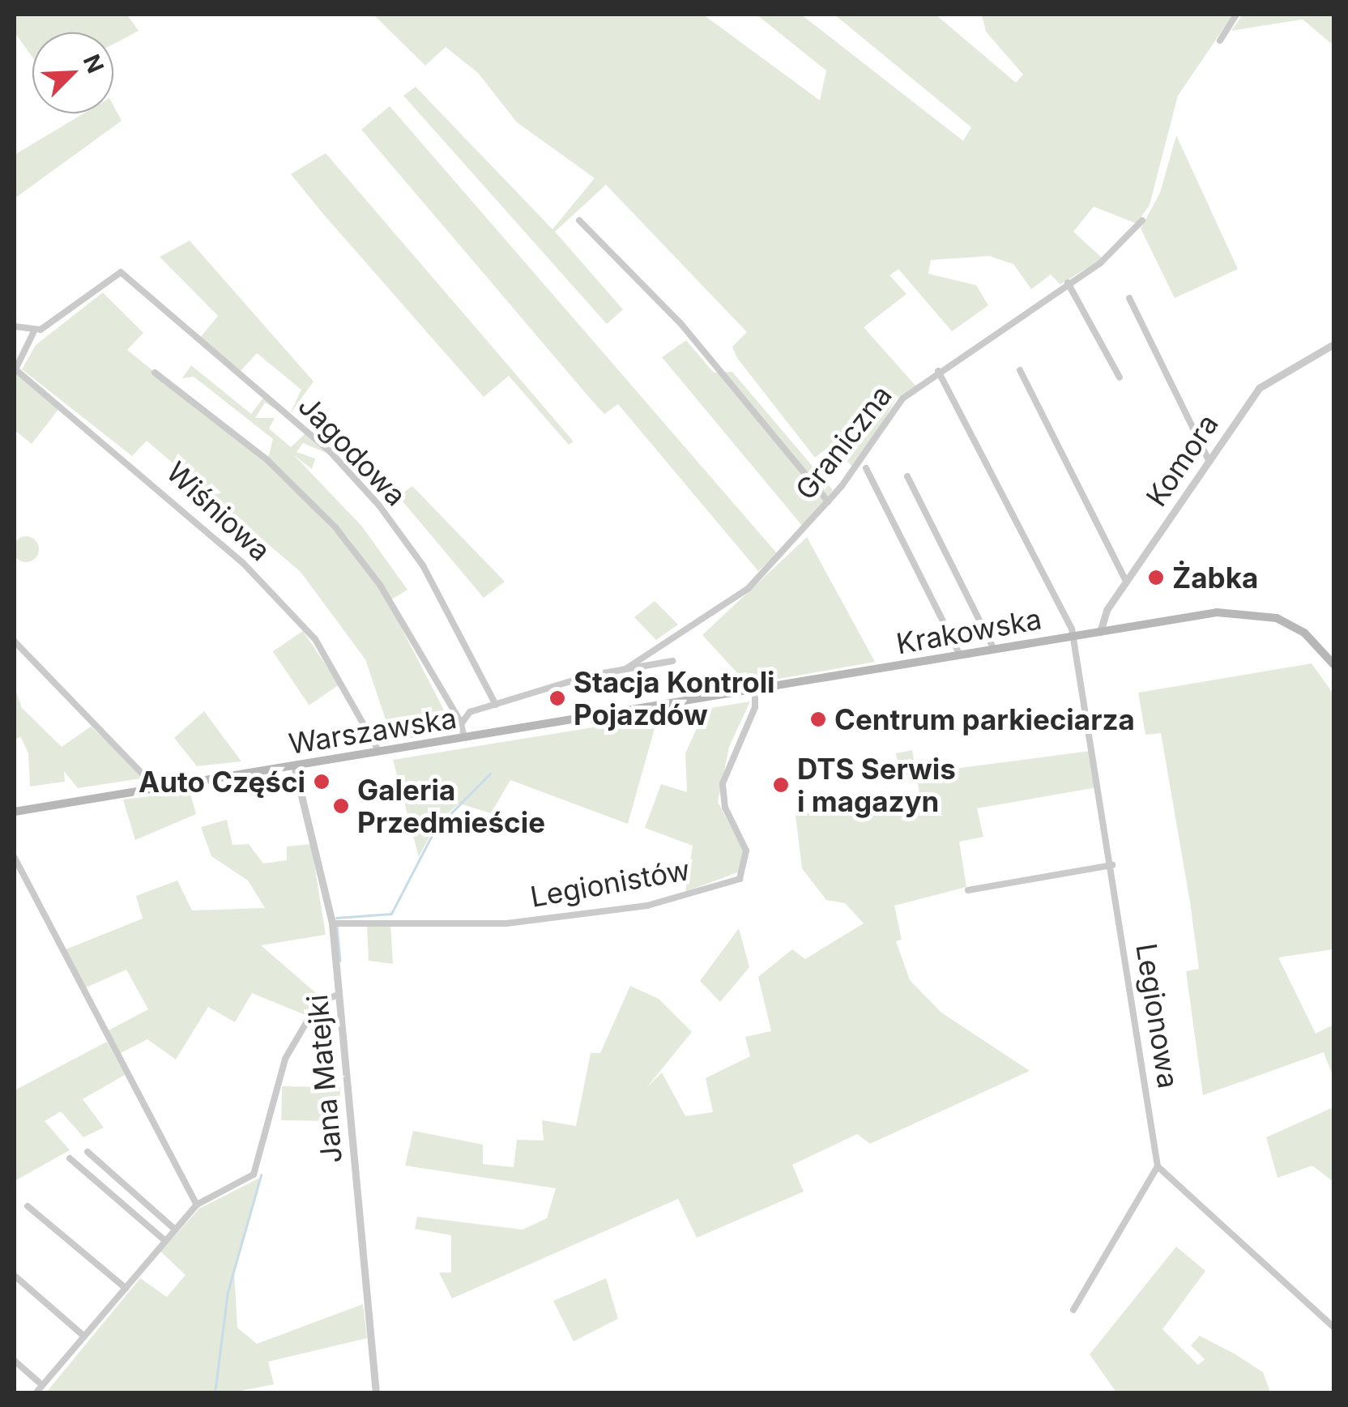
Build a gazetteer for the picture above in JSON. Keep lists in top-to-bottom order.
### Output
{
  "streets": {
    "main road": ["Krakowska", "Warszawska"],
    "street": [
      "Graniczna",
      "Jagodowa",
      "Komora",
      "Wiśniowa",
      "Legionistów",
      "Legionowa",
      "Jana Matejki"
    ]
  },
  "crossings": [
    ["Graniczna", "Jagodowa"],
    ["Graniczna", "Legionowa"],
    ["Jagodowa", "Wiśniowa"],
    ["Komora", "Krakowska"],
    ["Wiśniowa", "Warszawska"],
    ["Krakowska", "Warszawska"],
    ["Krakowska", "Legionistów"],
    ["Krakowska", "Legionowa"],
    ["Warszawska", "Jana Matejki"],
    ["Legionistów", "Jana Matejki"]
  ],
  "places": [
    "Żabka",
    "Stacja Kontroli Pojazdów",
    "Centrum parkieciarza",
    "Auto Części",
    "DTS Serwis i magazyn",
    "Galeria Przedmieście"
  ],
  "north": "top right"
}
